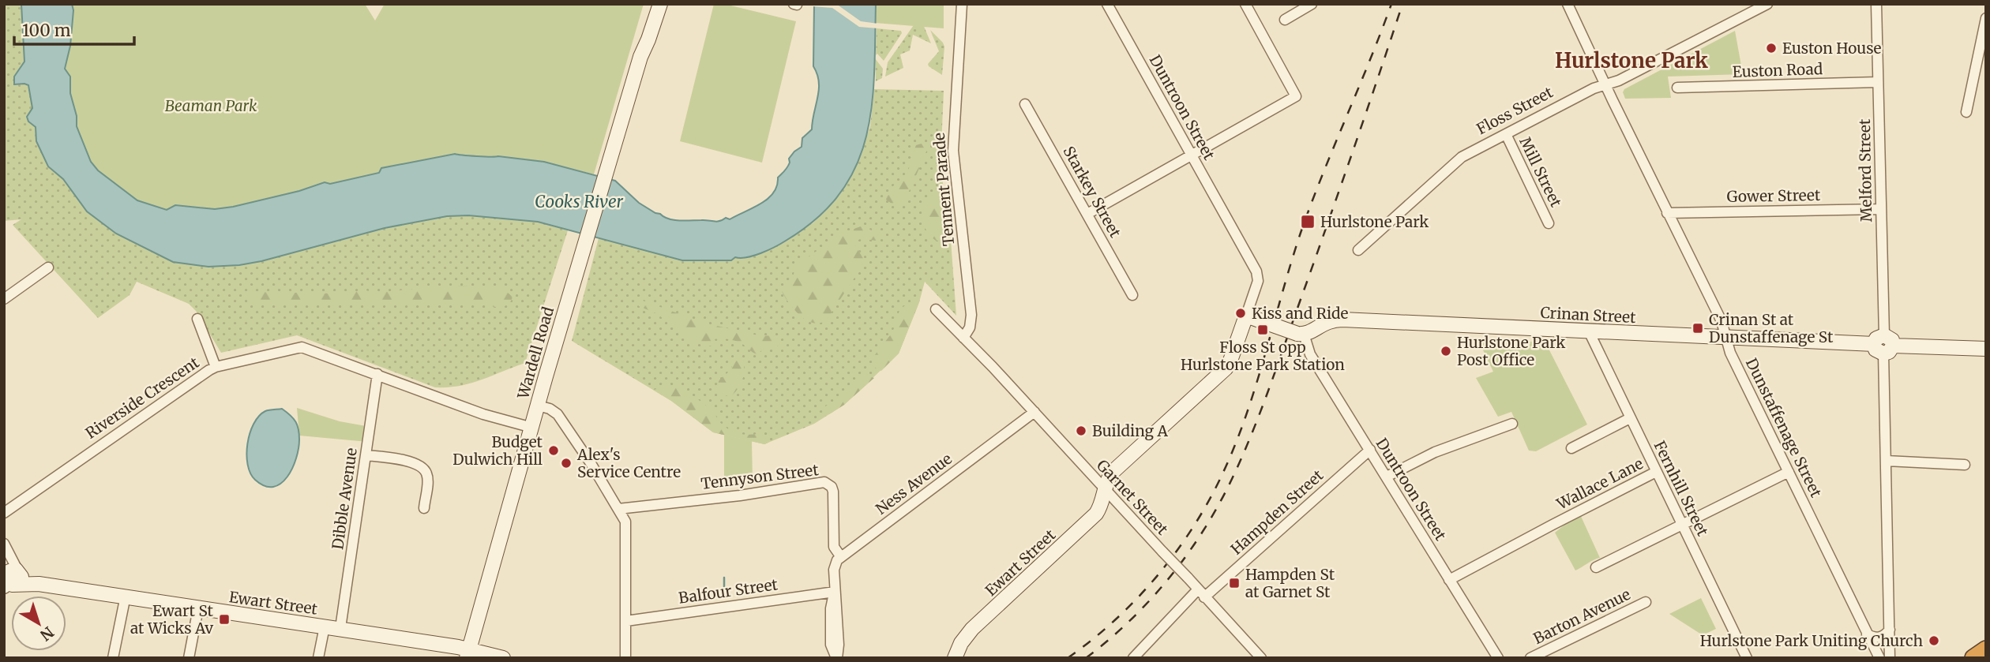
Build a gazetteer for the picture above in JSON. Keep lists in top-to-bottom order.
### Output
{
  "streets": {
    "street": [
      "Euston Road",
      "Duntroon Street",
      "Floss Street",
      "Melford Street",
      "Mill Street",
      "Tennent Parade",
      "Starkey Street",
      "Gower Street",
      "Crinan Street",
      "Wardell Road",
      "Riverside Crescent",
      "Dunstaffenage Street",
      "Tennyson Street",
      "Ness Avenue",
      "Wallace Lane",
      "Fernhill Street",
      "Garnet Street",
      "Dibble Avenue",
      "Hampden Street",
      "Ewart Street",
      "Balfour Street",
      "Barton Avenue"
    ]
  },
  "crossings": [
    ["Euston Road", "Melford Street"],
    ["Duntroon Street", "Crinan Street"],
    ["Duntroon Street", "Wallace Lane"],
    ["Duntroon Street", "Hampden Street"],
    ["Floss Street", "Mill Street"],
    ["Floss Street", "Dunstaffenage Street"],
    ["Melford Street", "Gower Street"],
    ["Melford Street", "Crinan Street"],
    ["Melford Street", "Dunstaffenage Street"],
    ["Tennent Parade", "Garnet Street"],
    ["Gower Street", "Dunstaffenage Street"],
    ["Crinan Street", "Dunstaffenage Street"],
    ["Crinan Street", "Fernhill Street"],
    ["Wardell Road", "Riverside Crescent"],
    ["Wardell Road", "Ewart Street"],
    ["Riverside Crescent", "Dibble Avenue"],
    ["Tennyson Street", "Ness Avenue"],
    ["Ness Avenue", "Garnet Street"],
    ["Wallace Lane", "Fernhill Street"],
    ["Garnet Street", "Hampden Street"],
    ["Garnet Street", "Ewart Street"],
    ["Dibble Avenue", "Ewart Street"]
  ],
  "districts": ["Hurlstone Park"],
  "water": ["Cooks River"],
  "parks": ["Beaman Park"],
  "places": {
    "other": [
      "Euston House",
      "Kiss and Ride",
      "Hurlstone Park Post Office",
      "Building A",
      "Budget Dulwich Hill",
      "Alex's Service Centre",
      "Hurlstone Park Uniting Church"
    ],
    "transit": [
      "Hurlstone Park",
      "Crinan St at Dunstaffenage St",
      "Floss St opp Hurlstone Park Station",
      "Hampden St at Garnet St",
      "Ewart St at Wicks Av"
    ]
  },
  "scale_bar": "100 m",
  "north": "bottom right"
}
